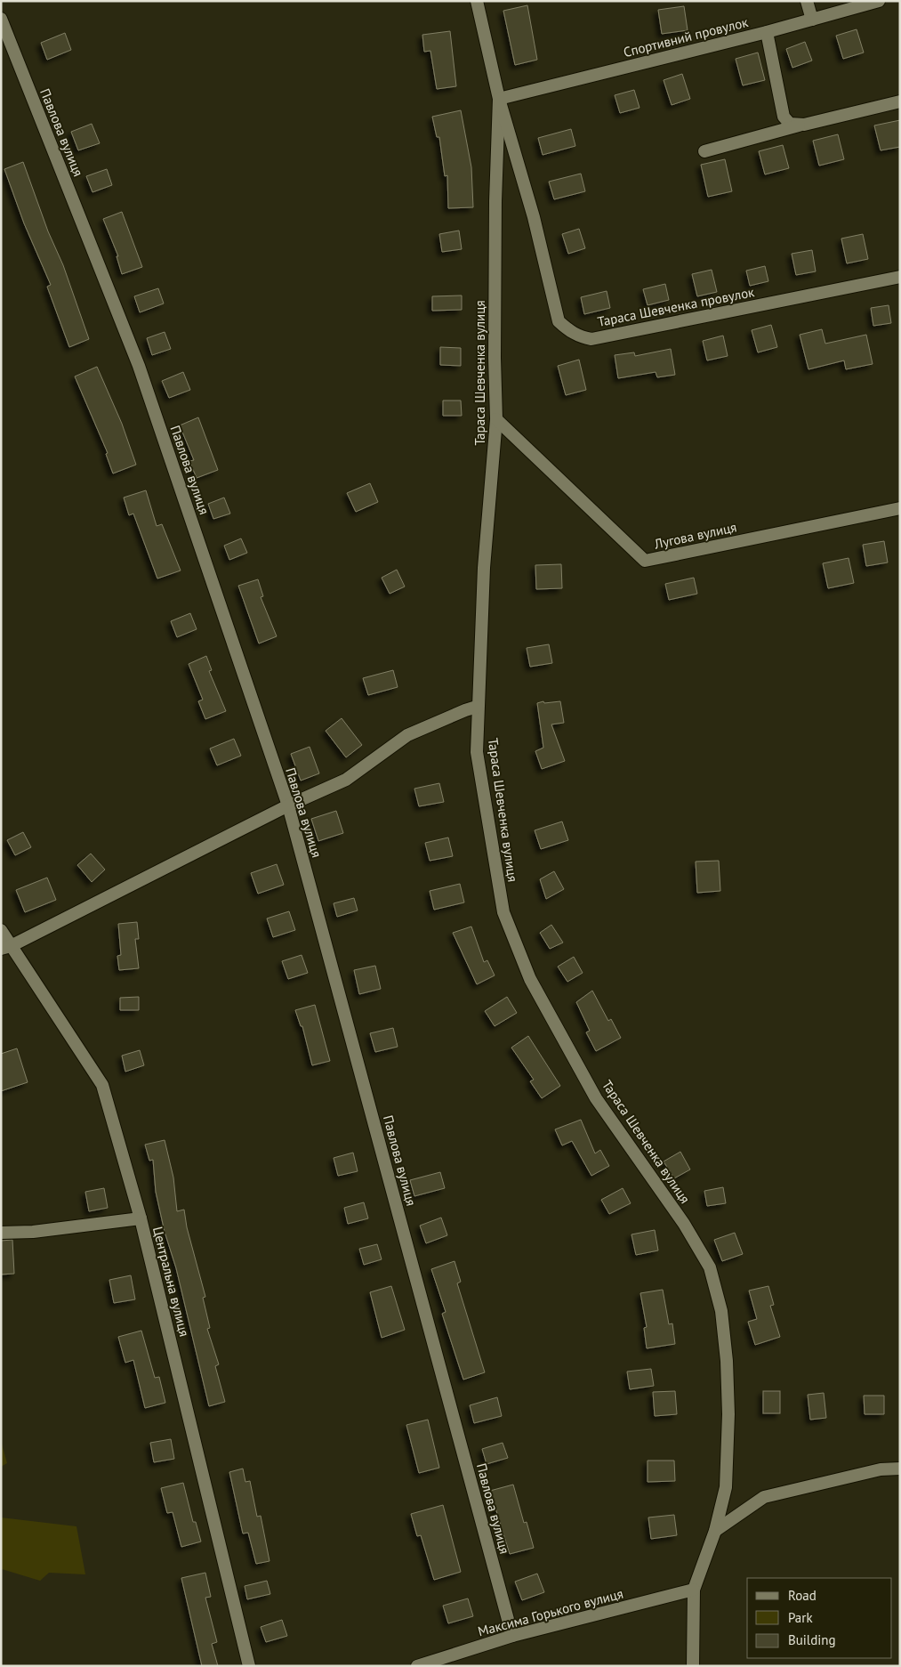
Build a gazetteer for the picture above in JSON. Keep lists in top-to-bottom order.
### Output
{
  "streets": {
    "street": [
      "Спортивний провулок",
      "Павлова вулиця",
      "Тараса Шевченка провулок",
      "Тараса Шевченка вулиця",
      "Лугова вулиця",
      "Центральна вулиця",
      "Максима Горького вулиця"
    ]
  },
  "crossings": [
    ["Спортивний провулок", "Тараса Шевченка провулок"],
    ["Спортивний провулок", "Тараса Шевченка вулиця"],
    ["Павлова вулиця", "Максима Горького вулиця"],
    ["Тараса Шевченка провулок", "Тараса Шевченка вулиця"],
    ["Тараса Шевченка вулиця", "Лугова вулиця"],
    ["Тараса Шевченка вулиця", "Максима Горького вулиця"]
  ],
  "legend": ["Road", "Park", "Building"]
}
